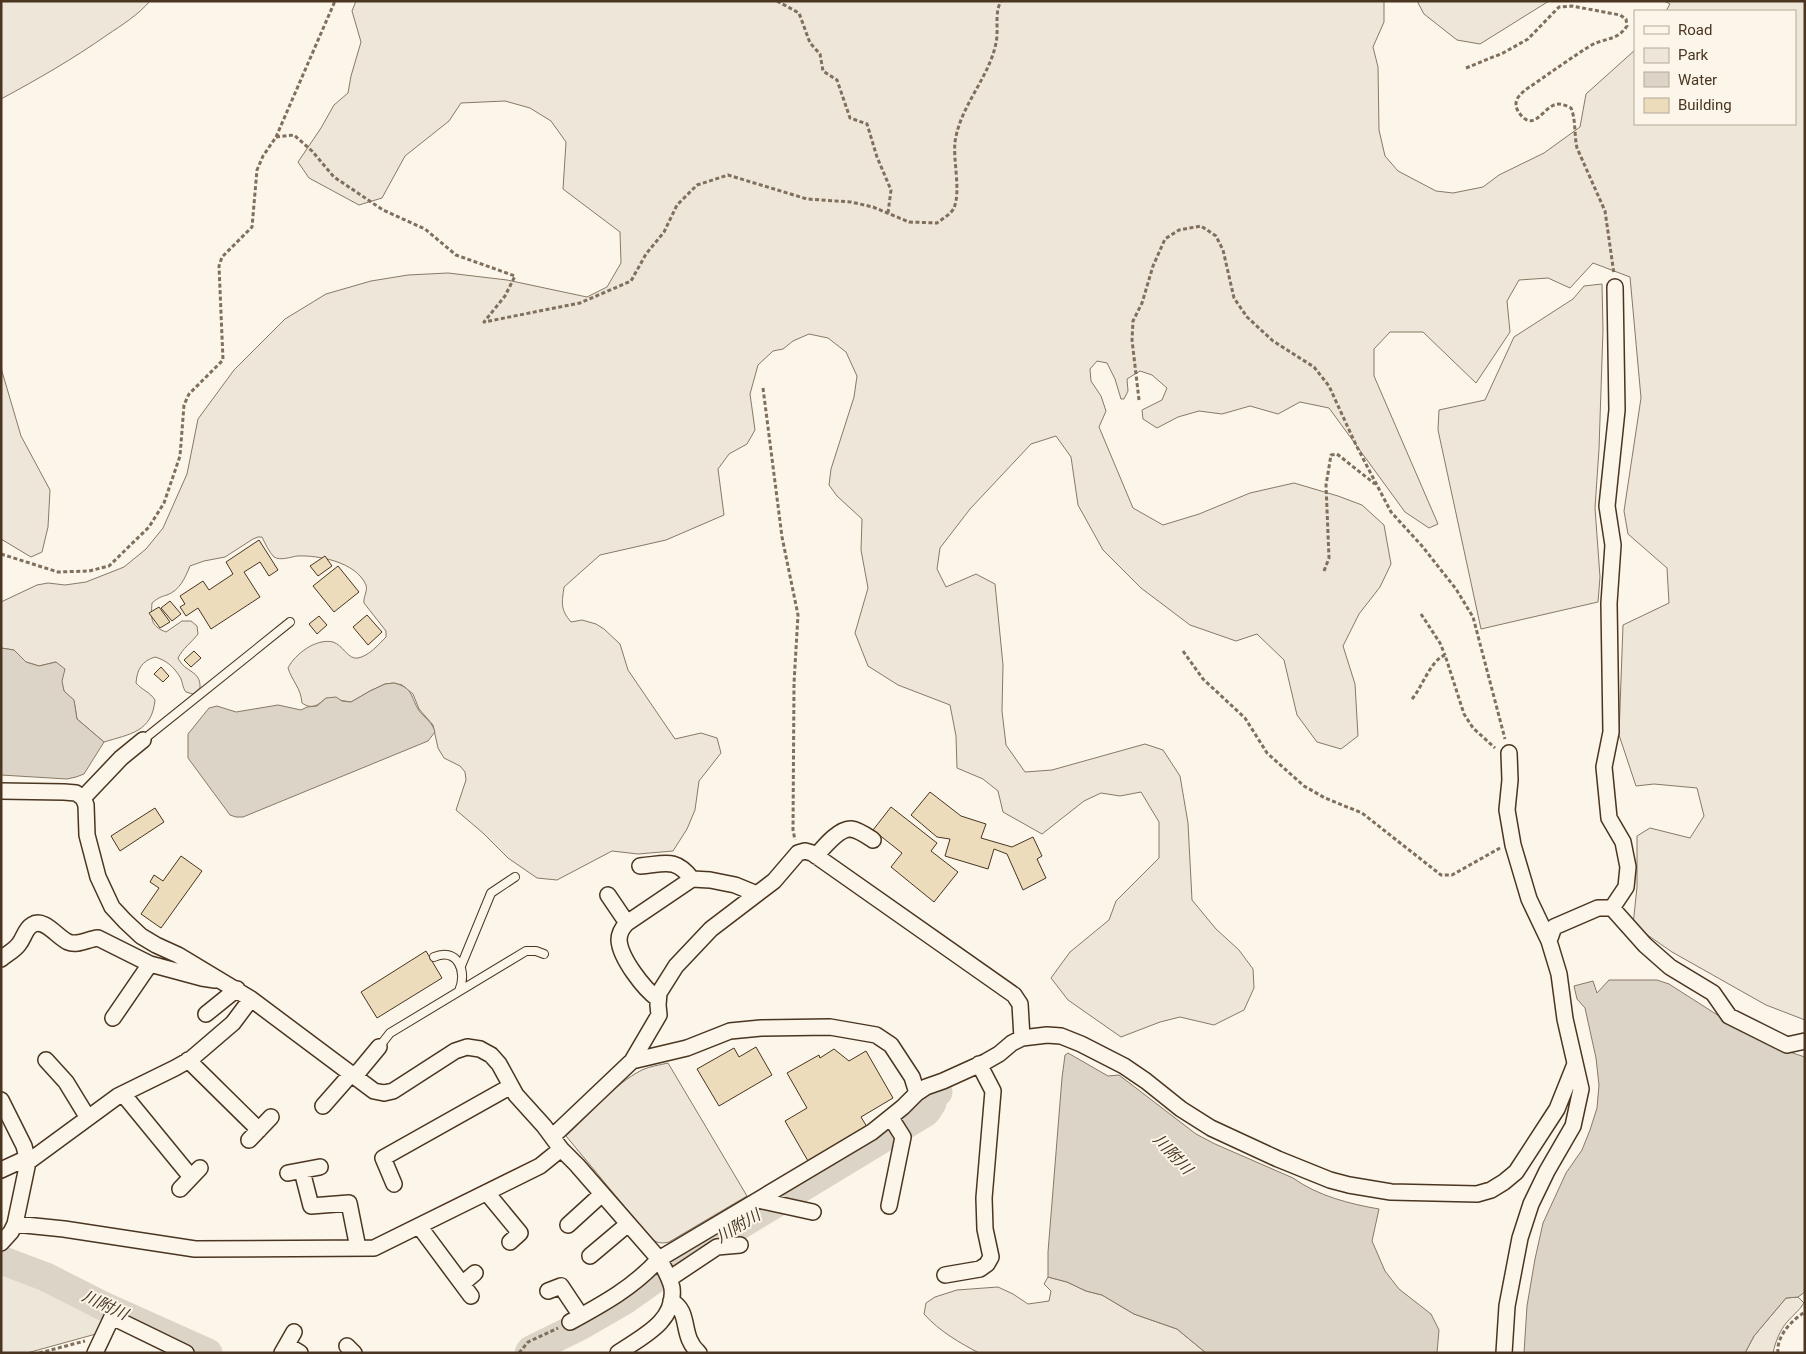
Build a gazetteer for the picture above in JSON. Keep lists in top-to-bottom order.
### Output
{
  "water": ["川附川"],
  "legend": [
    "Road",
    "Park",
    "Water",
    "Building"
  ]
}
